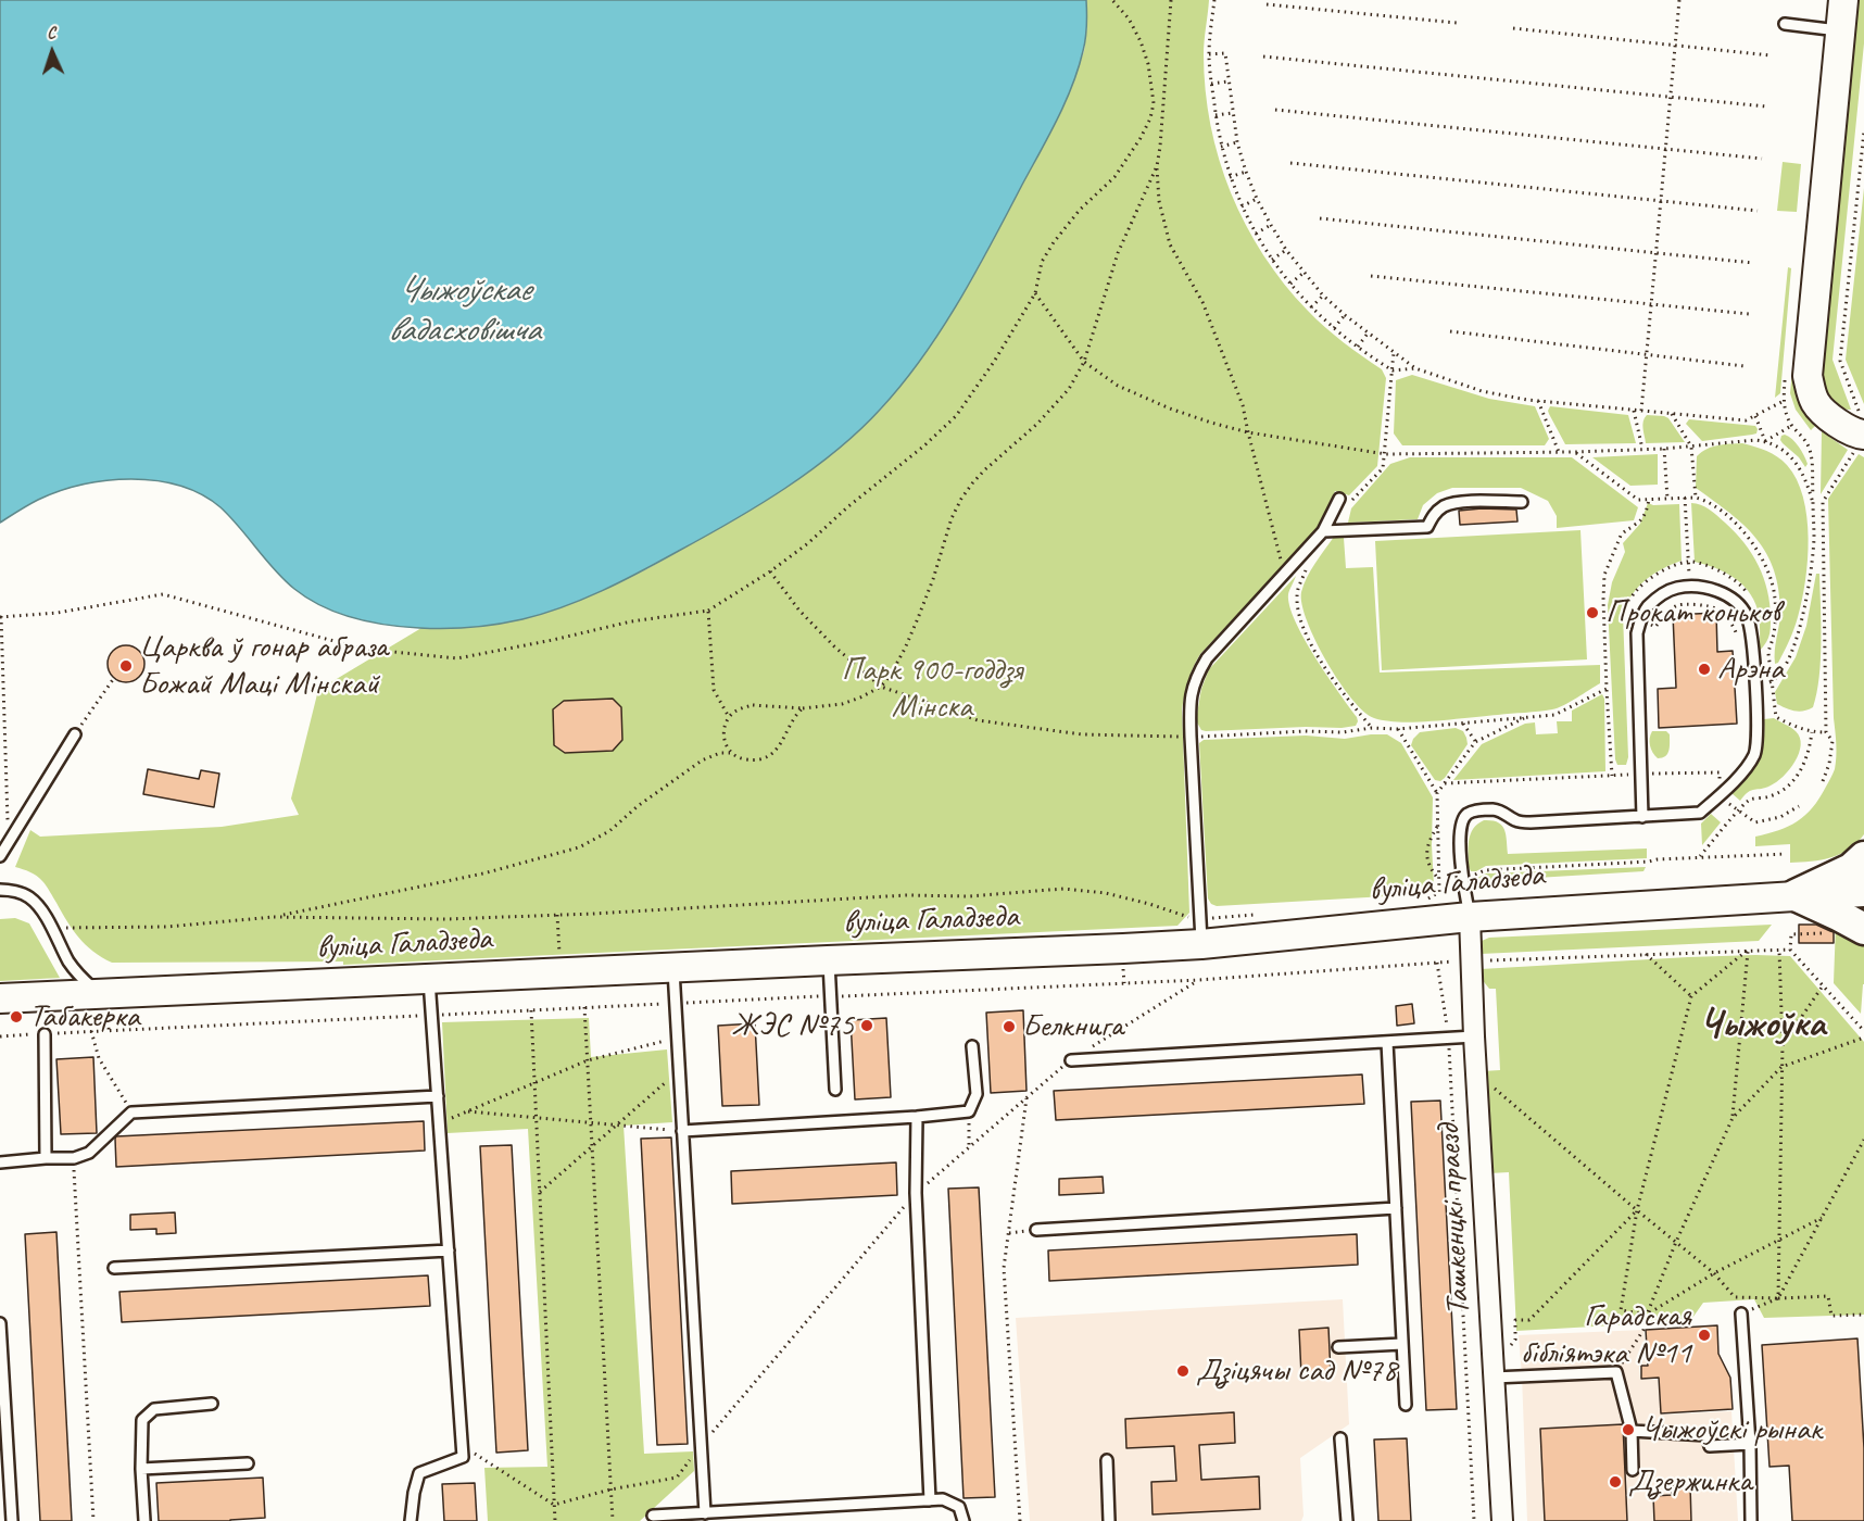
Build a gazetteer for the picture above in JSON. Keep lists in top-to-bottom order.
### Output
{
  "streets": {
    "street": ["вуліца Галадзеда", "Ташкенцкі праезд"]
  },
  "crossings": [
    ["вуліца Галадзеда", "Ташкенцкі праезд"]
  ],
  "districts": ["Чыжоўка"],
  "water": ["Чыжоўскае вадасховішча"],
  "parks": ["Парк 900-годдзя Мінска"],
  "places": [
    "Прокат коньков",
    "Царква ў гонар абраза Божай Маці Мінскай",
    "Арэна",
    "Табакерка",
    "ЖЭС №75",
    "Белкнига",
    "Гарадская бібліятэка №11",
    "Дзіцячы сад №78",
    "Чыжоўскі рынак",
    "Дзержинка"
  ],
  "north": "top"
}
